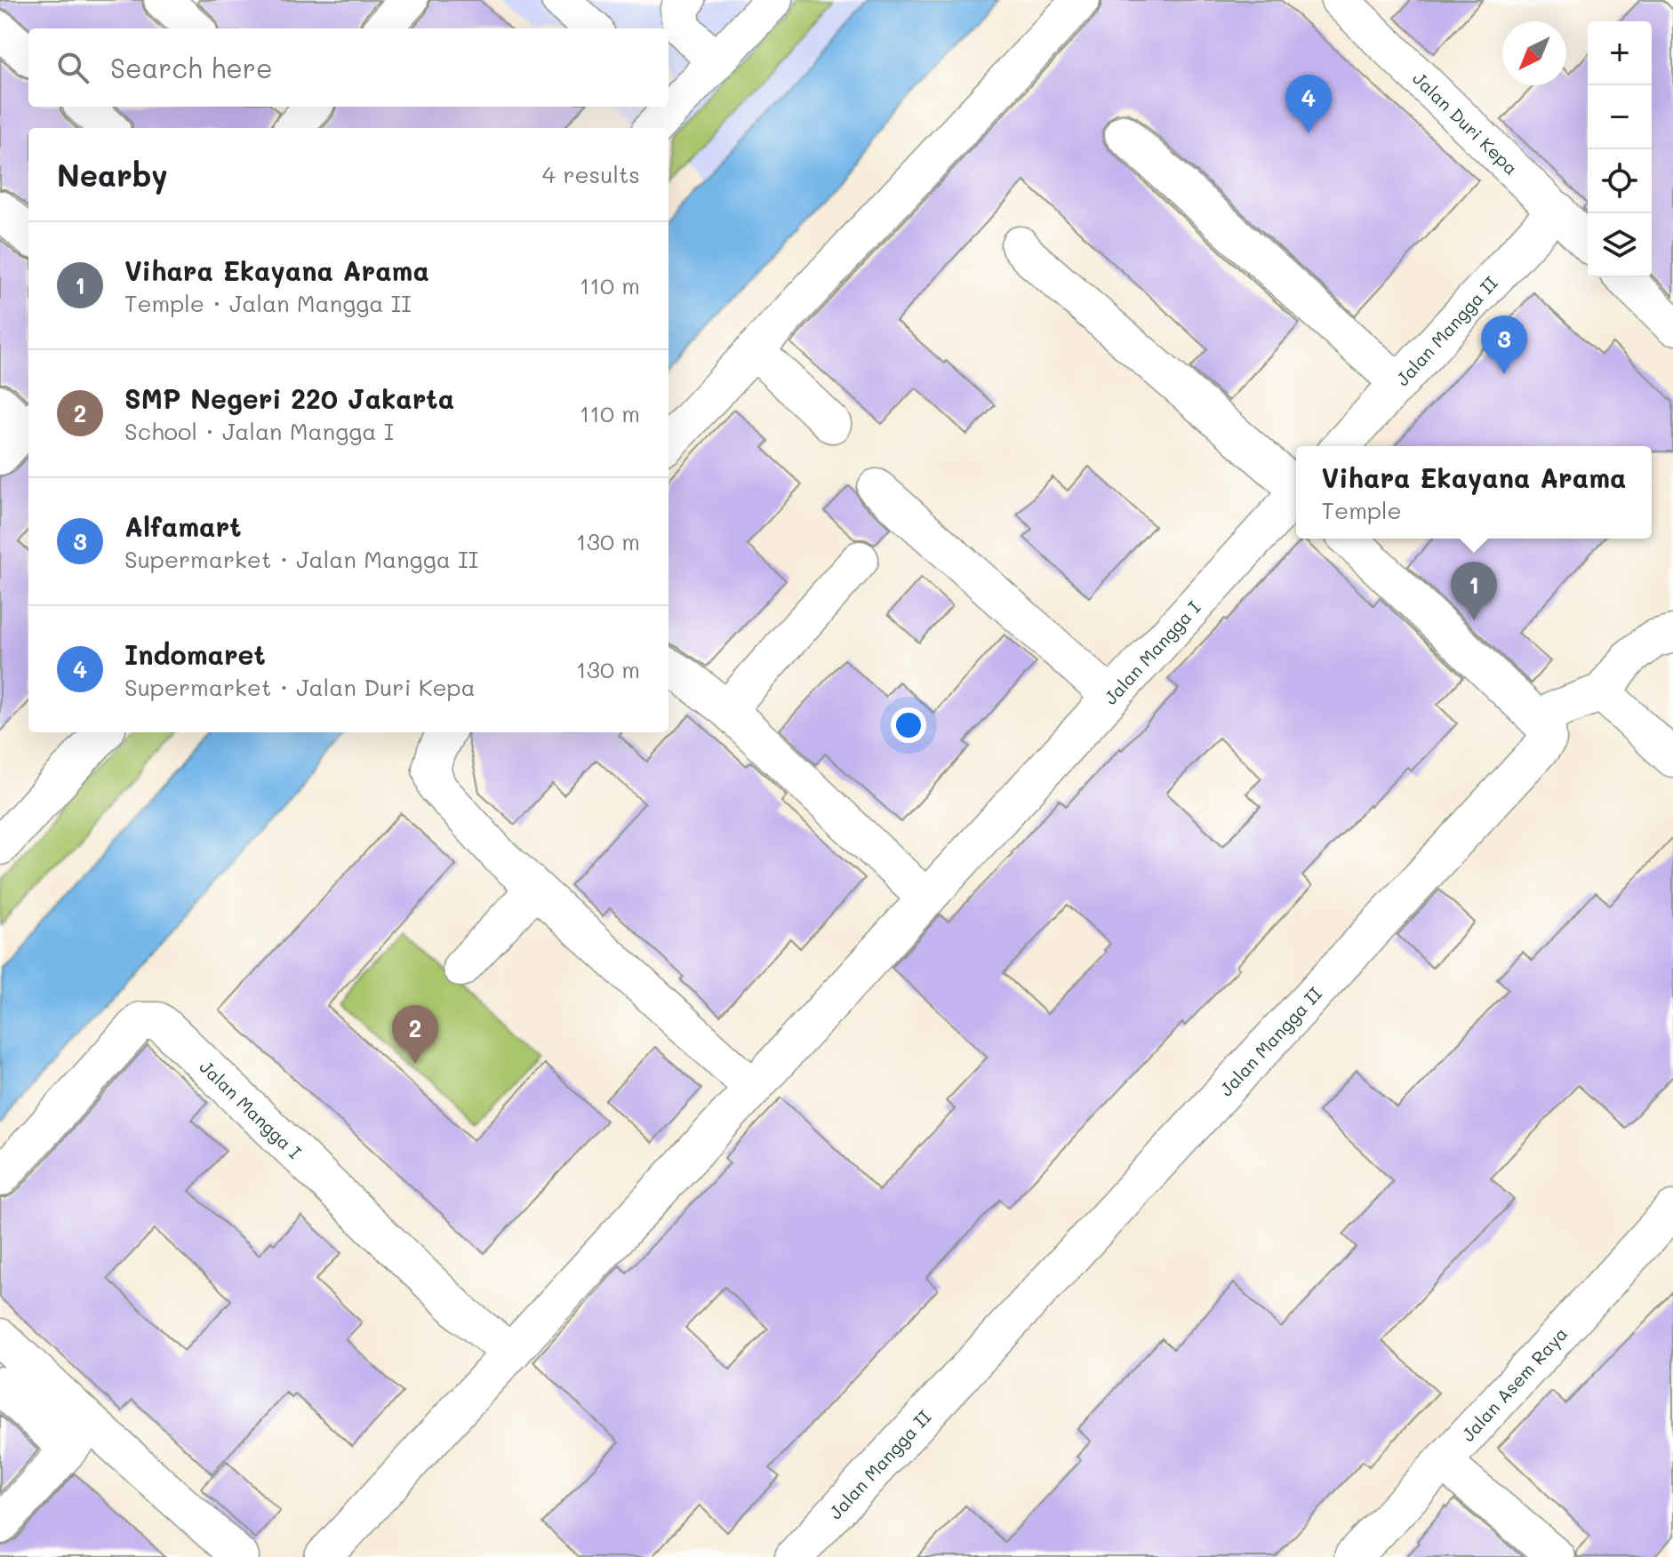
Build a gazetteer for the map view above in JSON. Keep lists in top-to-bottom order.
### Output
{
  "streets": {
    "street": [
      "Jalan Duri Kepa",
      "Jalan Mangga II",
      "Jalan Mangga I",
      "Jalan Asem Raya"
    ]
  },
  "crossings": [
    ["Jalan Duri Kepa", "Jalan Mangga II"]
  ],
  "north": "bottom left",
  "page": {
    "map_buttons": ["+", "−"],
    "search": "Search here",
    "pins": [
      "4",
      "3",
      "1",
      "2"
    ],
    "heading": ["Nearby", "4 results"],
    "list": [
      {
        "mark": "1",
        "name": "Vihara Ekayana Arama",
        "note": "Temple · Jalan Mangga II",
        "value": "110 m"
      },
      {
        "mark": "2",
        "name": "SMP Negeri 220 Jakarta",
        "note": "School · Jalan Mangga I",
        "value": "110 m"
      },
      {
        "mark": "3",
        "name": "Alfamart",
        "note": "Supermarket · Jalan Mangga II",
        "value": "130 m"
      },
      {
        "mark": "4",
        "name": "Indomaret",
        "note": "Supermarket · Jalan Duri Kepa",
        "value": "130 m"
      }
    ],
    "popup": ["Vihara Ekayana Arama", "Temple"]
  }
}
